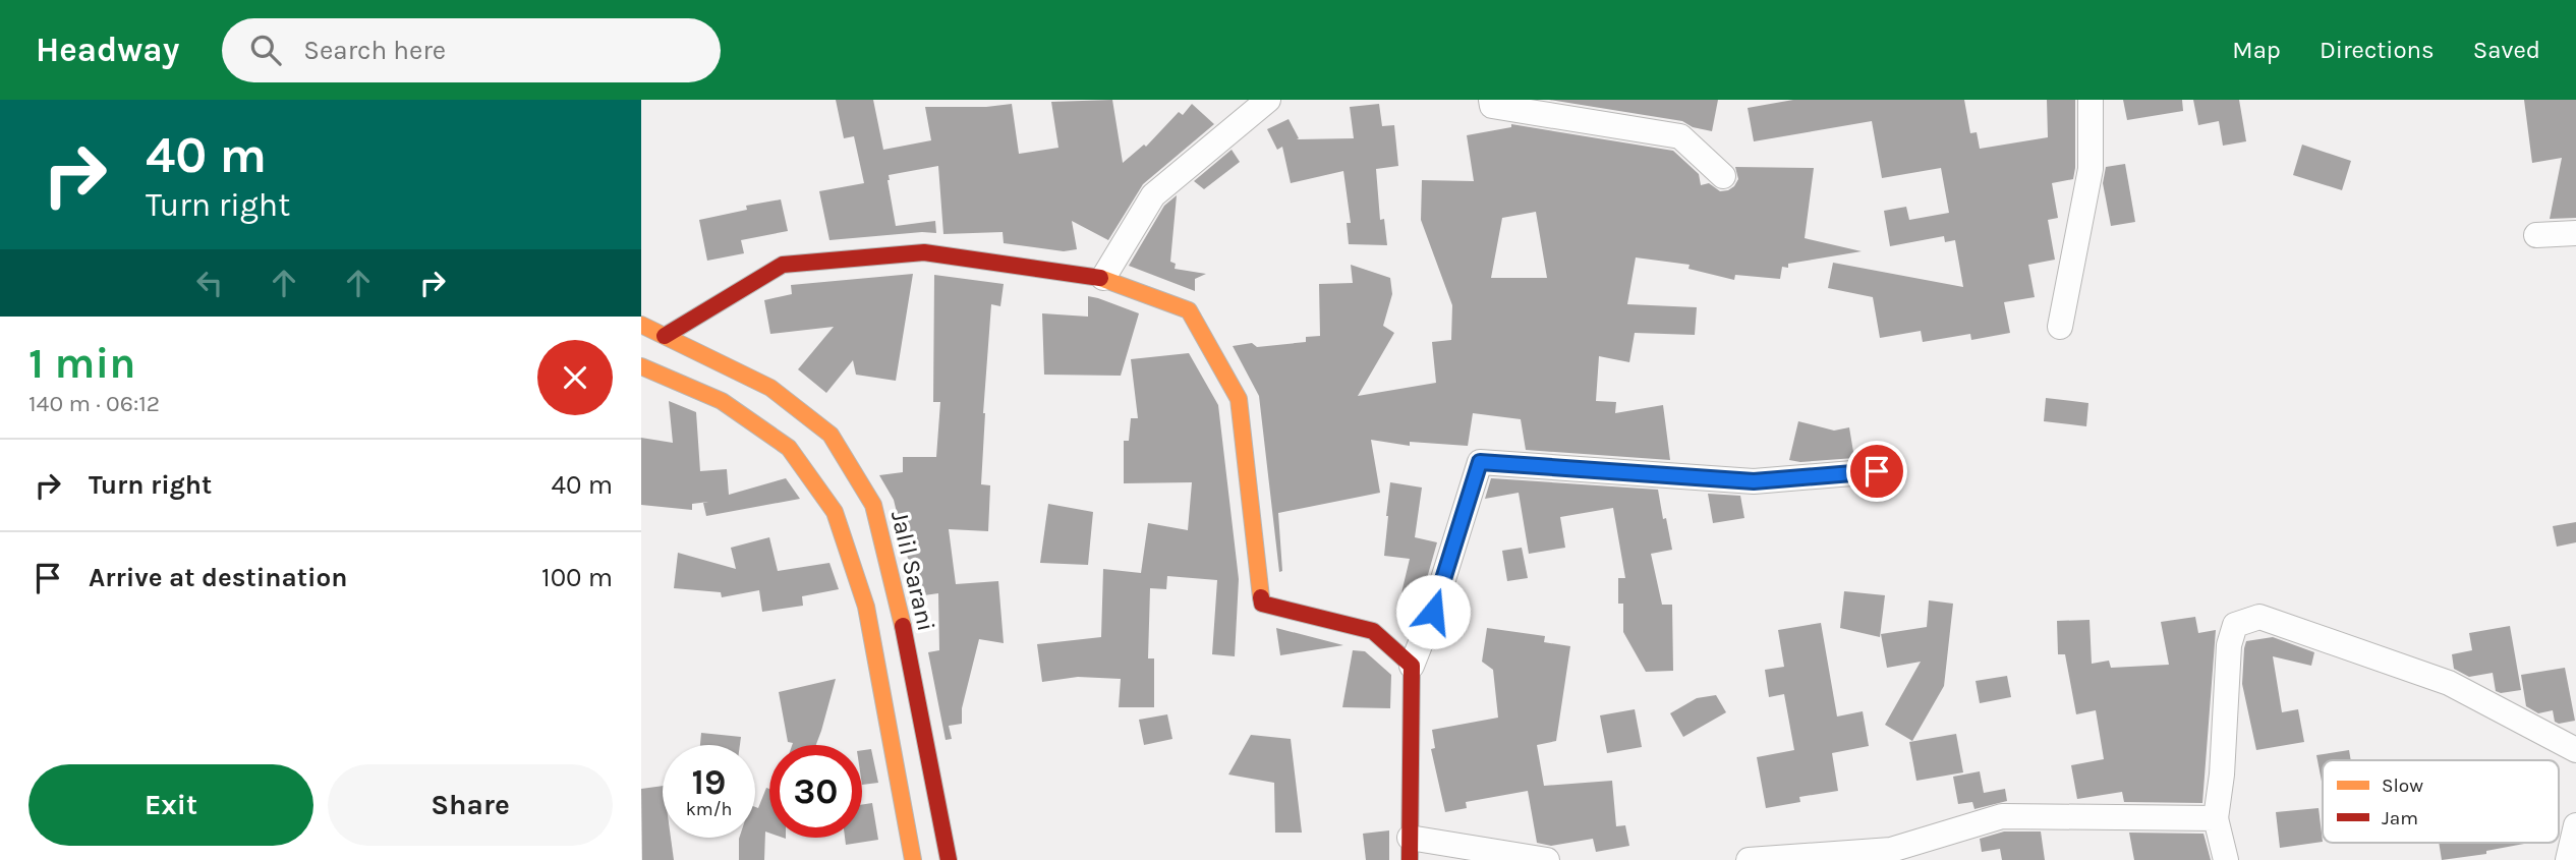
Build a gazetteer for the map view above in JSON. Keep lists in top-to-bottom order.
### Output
{
  "streets": {
    "main road": ["Jalil Sarani"]
  },
  "legend": ["Slow", "Jam"],
  "page": {
    "header": "Headway",
    "search": "Search here",
    "nav": ["Map", "Directions", "Saved"],
    "turn": ["40 m", "Turn right"],
    "heading": ["1 min", "140 m · 06:12"],
    "list": [
      {
        "name": "Turn right",
        "value": "40 m"
      },
      {
        "name": "Arrive at destination",
        "value": "100 m"
      }
    ],
    "speed": "19 km/h",
    "limit": "30",
    "buttons": ["Exit", "Share"]
  }
}
